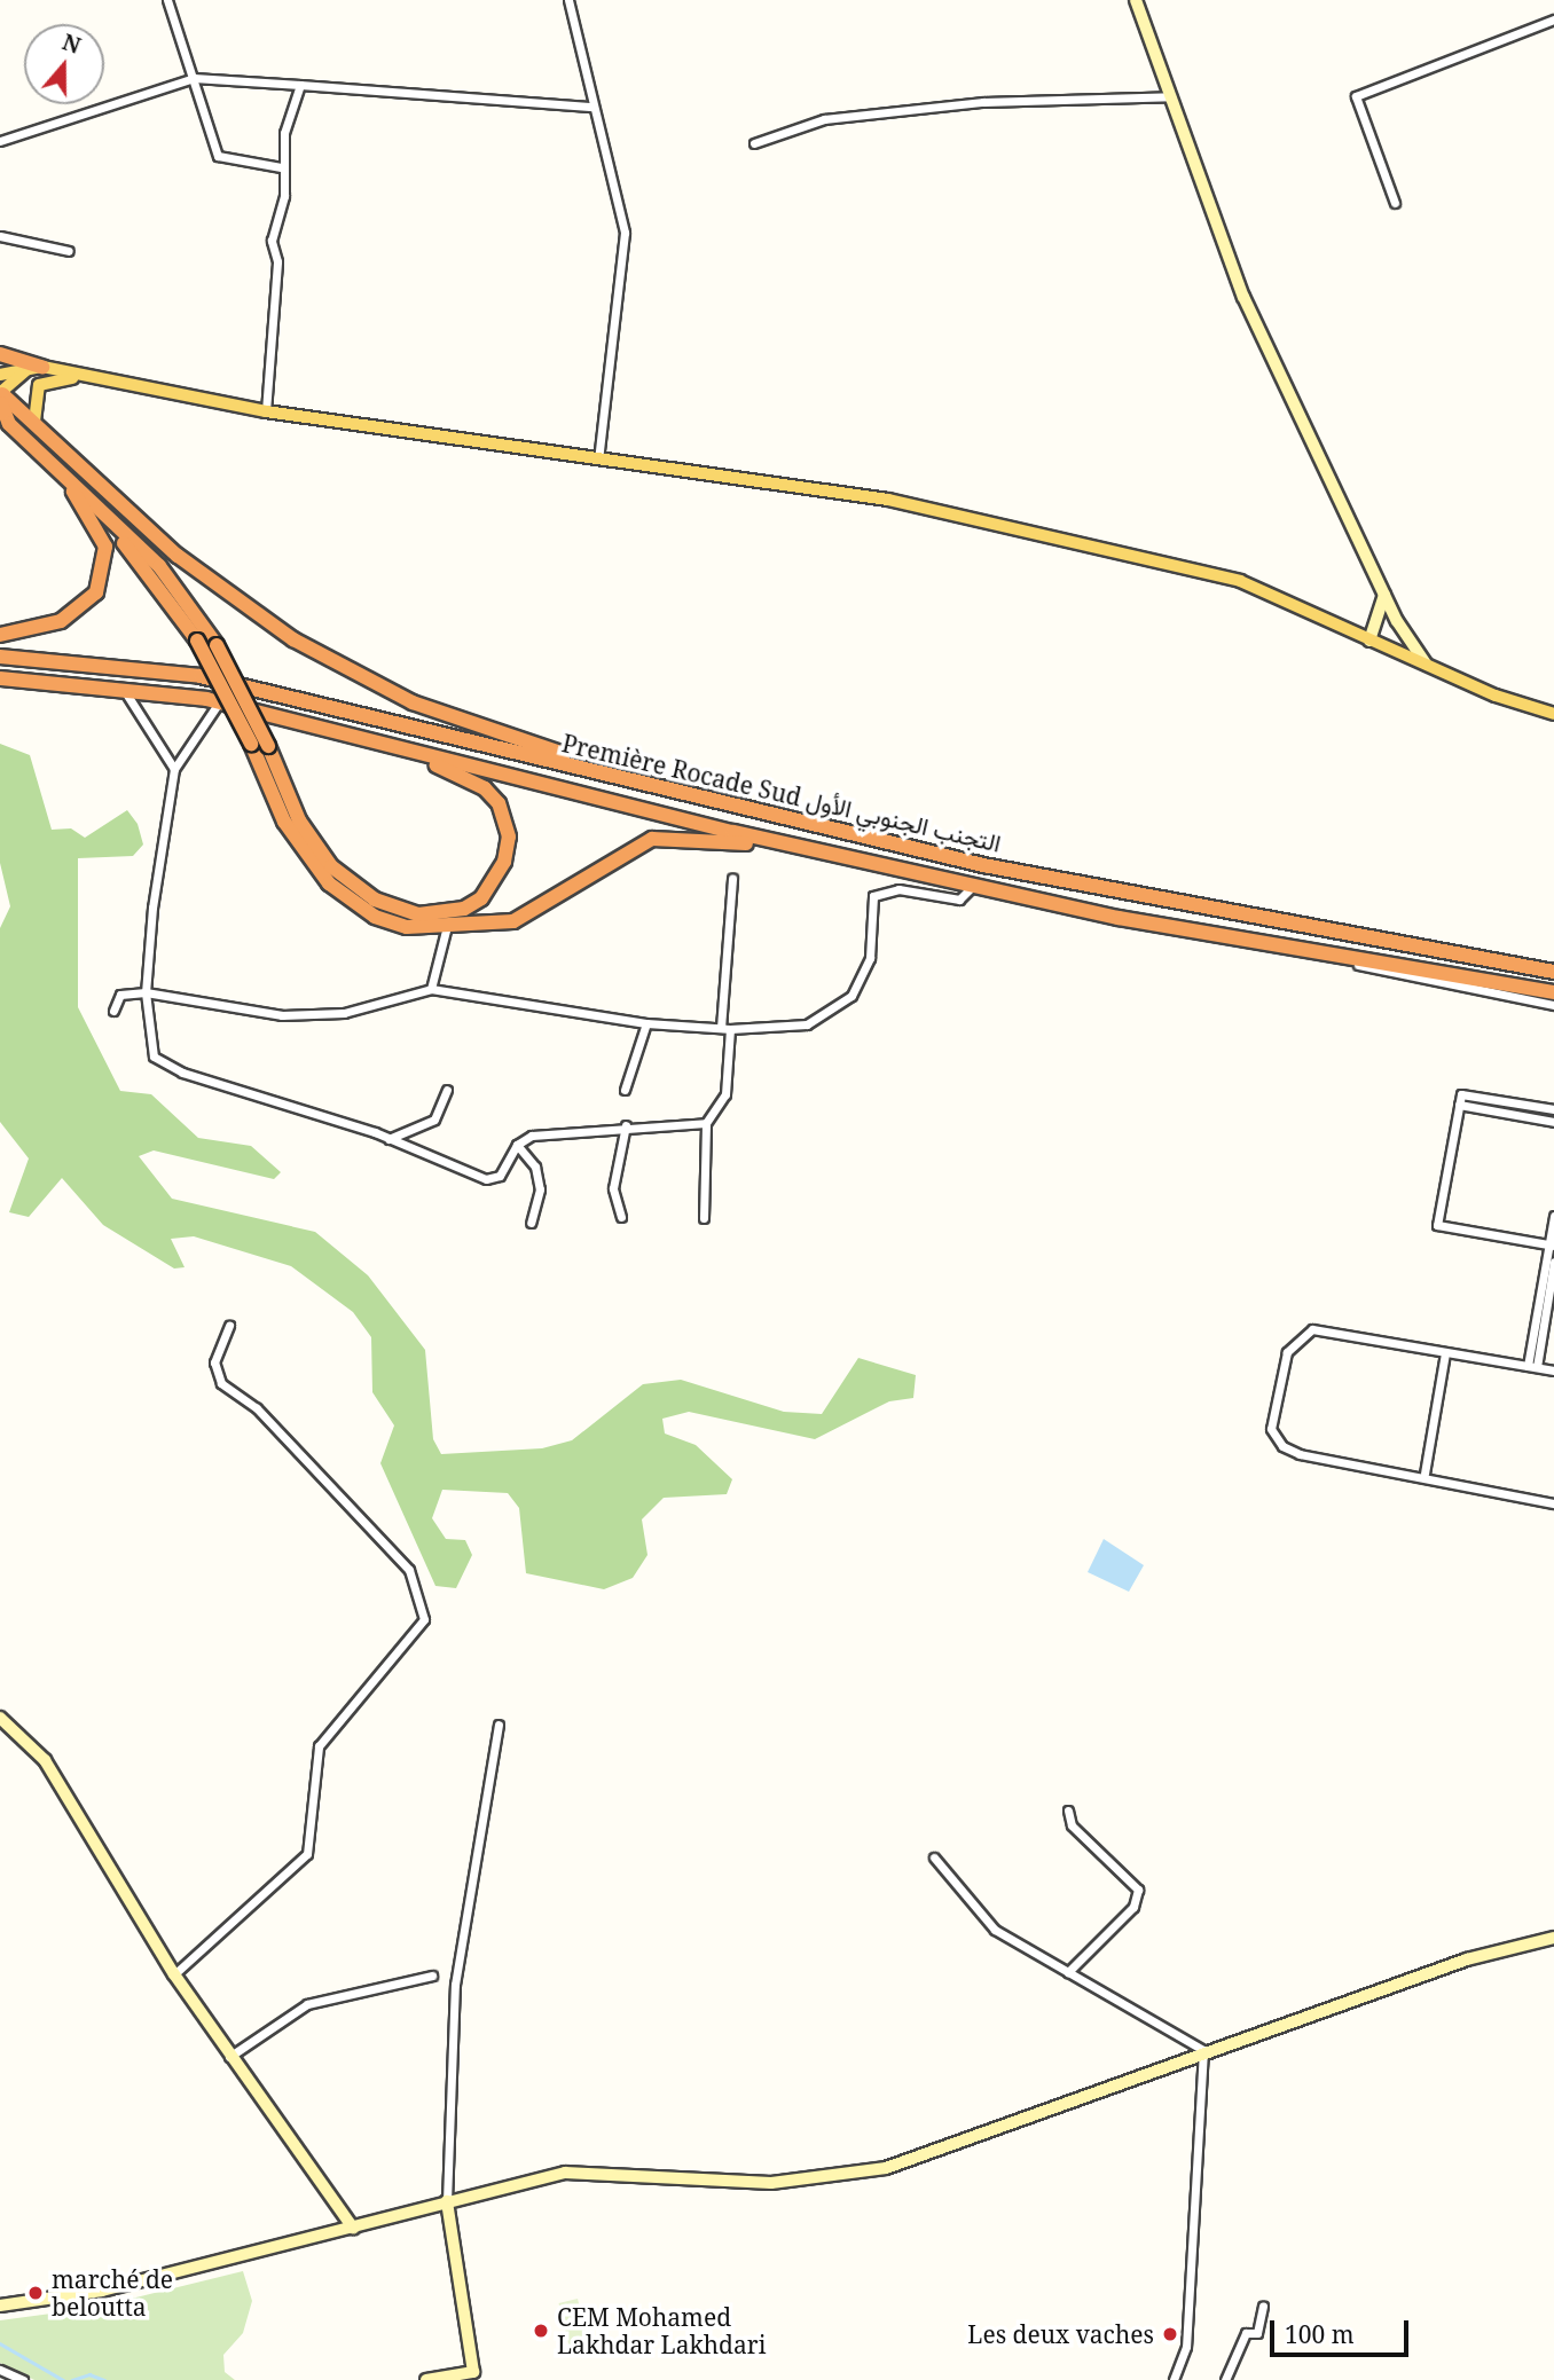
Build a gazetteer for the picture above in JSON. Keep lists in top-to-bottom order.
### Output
{
  "streets": {
    "highway": ["Première Rocade Sud التجنب الجنوبي الأول"]
  },
  "places": ["marché de beloutta", "CEM Mohamed Lakhdar Lakhdari", "Les deux vaches"],
  "scale_bar": "100 m",
  "north": "top"
}
